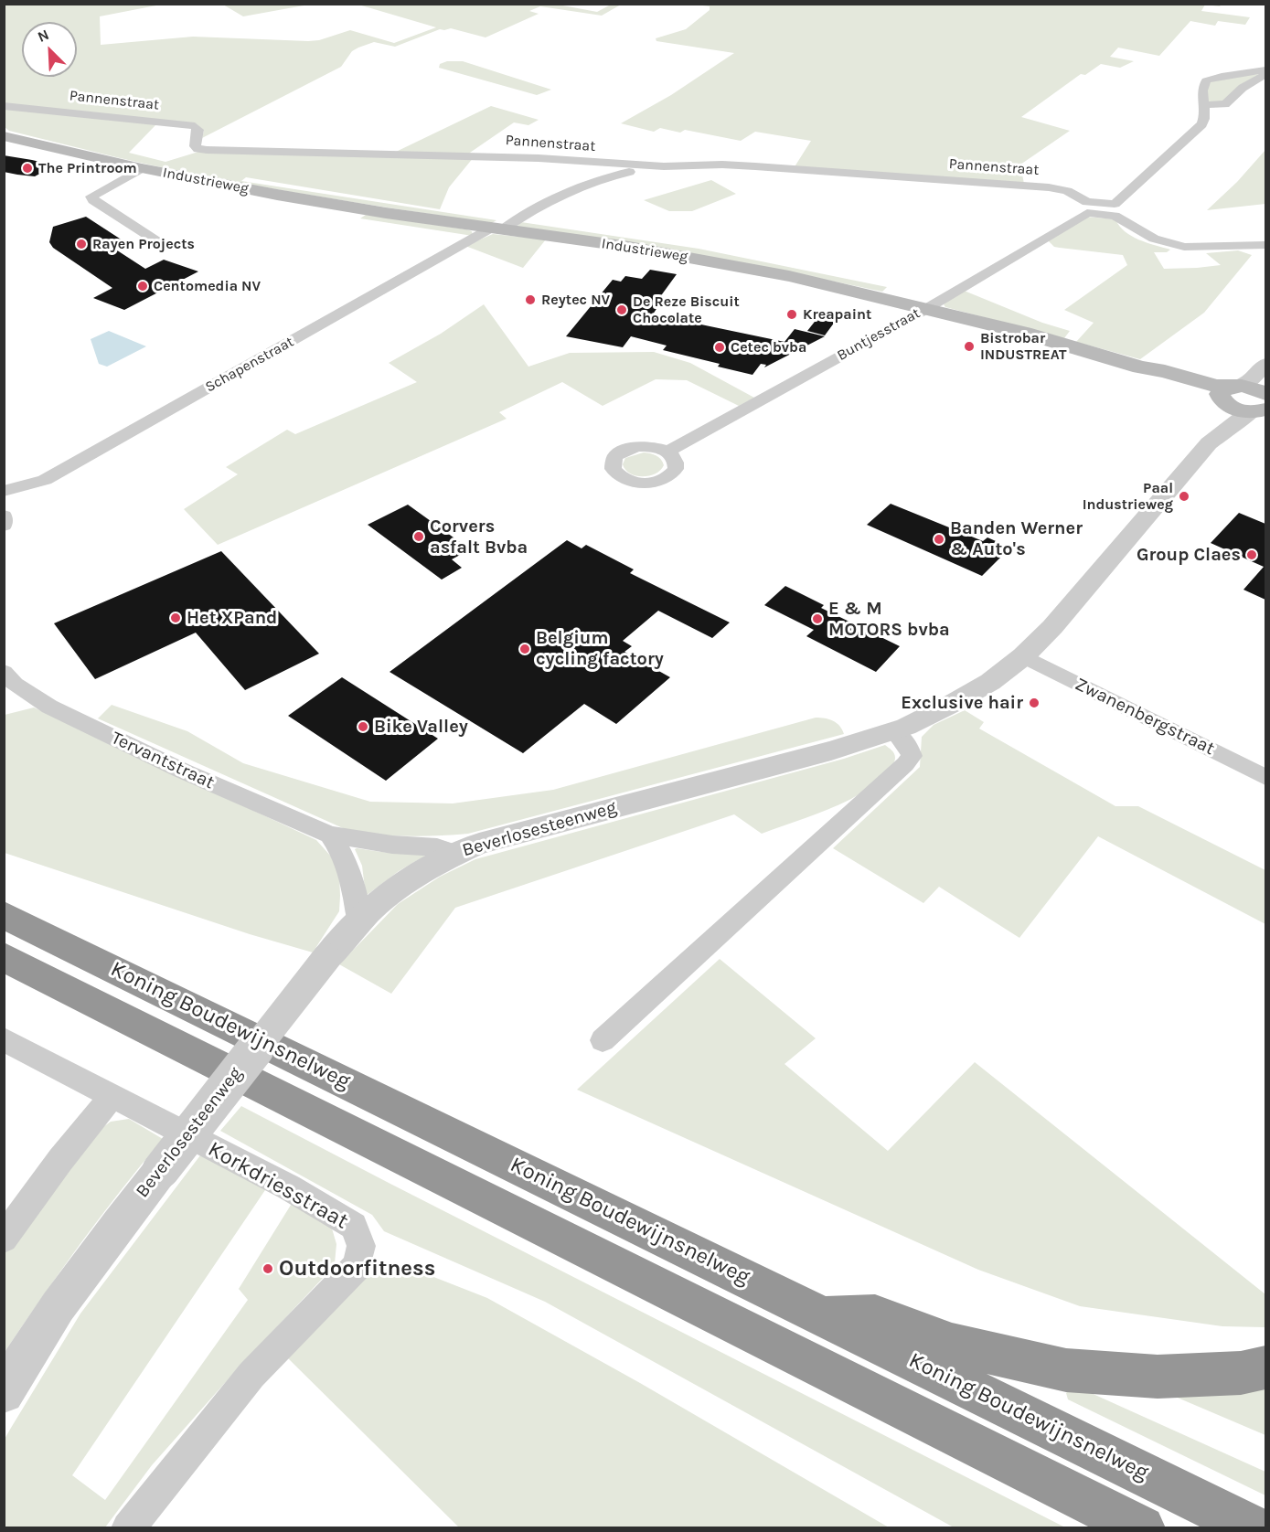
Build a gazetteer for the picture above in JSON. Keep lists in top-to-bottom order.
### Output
{
  "streets": {
    "highway": ["Koning Boudewijnsnelweg"],
    "main road": ["Industrieweg"],
    "street": [
      "Pannenstraat",
      "Buntjesstraat",
      "Schapenstraat",
      "Zwanenbergstraat",
      "Tervantstraat",
      "Beverlosesteenweg",
      "Korkdriesstraat"
    ]
  },
  "crossings": [
    ["Pannenstraat", "Buntjesstraat"],
    ["Pannenstraat", "Schapenstraat"],
    ["Industrieweg", "Buntjesstraat"],
    ["Industrieweg", "Schapenstraat"],
    ["Industrieweg", "Beverlosesteenweg"],
    ["Zwanenbergstraat", "Beverlosesteenweg"],
    ["Tervantstraat", "Beverlosesteenweg"]
  ],
  "places": [
    "The Printroom",
    "Rayen Projects",
    "Centomedia NV",
    "Reytec NV",
    "De Reze Biscuit Chocolate",
    "Kreapaint",
    "Bistrobar INDUSTREAT",
    "Cetec bvba",
    "Paal Industrieweg",
    "Corvers asfalt Bvba",
    "Banden Werner & Auto's",
    "Group Claes",
    "Het XPand",
    "E & M MOTORS bvba",
    "Belgium cycling factory",
    "Exclusive hair",
    "Bike Valley",
    "Outdoorfitness"
  ],
  "north": "top left"
}
